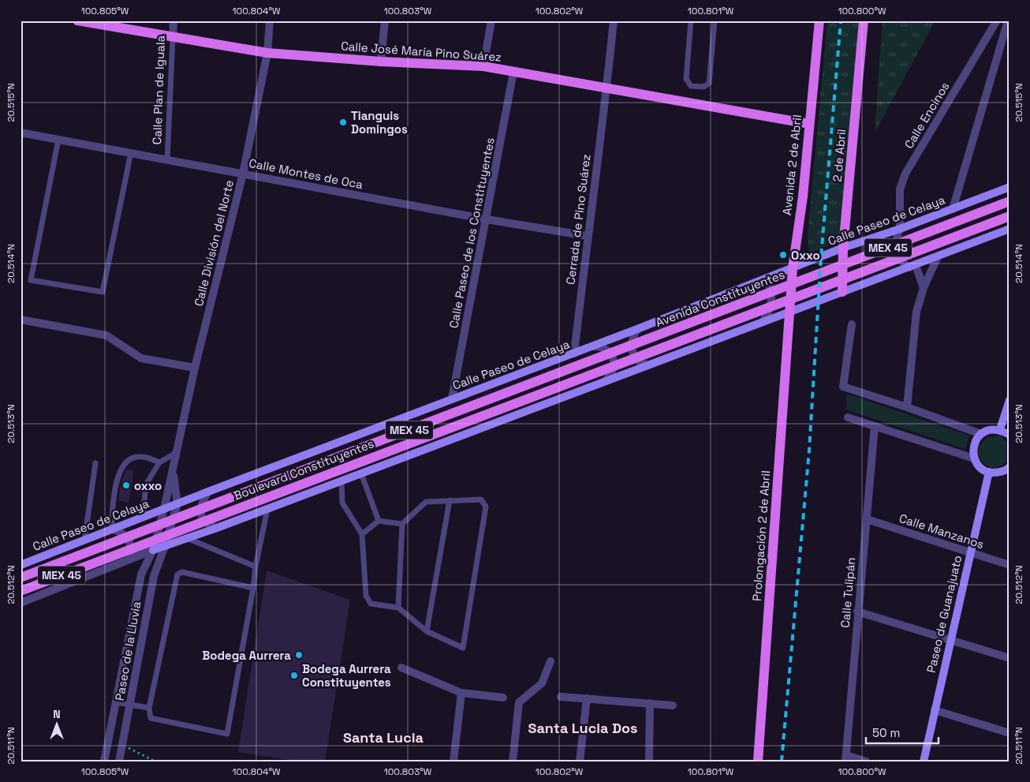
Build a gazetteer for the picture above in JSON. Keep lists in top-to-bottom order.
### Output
{
  "streets": {
    "main road": [
      "Calle José María Pino Suárez",
      "2 de Abril",
      "Avenida 2 de Abril",
      "Calle Paseo de Celaya",
      "MEX 45",
      "Avenida Constituyentes",
      "Boulevard Constituyentes",
      "Prolongación 2 de Abril",
      "Paseo de Guanajuato"
    ],
    "street": [
      "Calle Plan de Iguala",
      "Calle Encinos",
      "Calle Montes de Oca",
      "Cerrada de Pino Suárez",
      "Calle Paseo de los Constituyentes",
      "Calle División del Norte",
      "Calle Manzanos",
      "Calle Tulipán",
      "Paseo de la Lluvia"
    ]
  },
  "crossings": [
    ["Calle José María Pino Suárez", "Calle Plan de Iguala"],
    ["Calle José María Pino Suárez", "Avenida 2 de Abril"],
    ["Calle José María Pino Suárez", "Cerrada de Pino Suárez"],
    ["Calle José María Pino Suárez", "Calle Paseo de los Constituyentes"],
    ["Calle José María Pino Suárez", "Calle División del Norte"],
    ["Calle Plan de Iguala", "Calle Montes de Oca"],
    ["Calle Encinos", "Calle Paseo de Celaya"],
    ["2 de Abril", "Calle Paseo de Celaya"],
    ["Avenida 2 de Abril", "Calle Paseo de Celaya"],
    ["Avenida 2 de Abril", "Prolongación 2 de Abril"],
    ["Calle Montes de Oca", "Cerrada de Pino Suárez"],
    ["Calle Montes de Oca", "Calle Paseo de los Constituyentes"],
    ["Calle Montes de Oca", "Calle División del Norte"],
    ["Cerrada de Pino Suárez", "Calle Paseo de Celaya"],
    ["Calle Paseo de Celaya", "Calle Paseo de los Constituyentes"],
    ["Calle Paseo de Celaya", "Calle División del Norte"],
    ["Calle División del Norte", "Paseo de la Lluvia"],
    ["Avenida Constituyentes", "Boulevard Constituyentes"],
    ["Calle Manzanos", "Calle Tulipán"],
    ["Calle Manzanos", "Paseo de Guanajuato"]
  ],
  "districts": ["Santa Lucia Dos", "Santa Lucia"],
  "places": [
    "Tianguis Domingos",
    "Oxxo",
    "oxxo",
    "Bodega Aurrera",
    "Bodega Aurrera Constituyentes"
  ],
  "scale_bar": "50 m",
  "north": "top",
  "coordinates": [
    "100.805°W",
    "100.804°W",
    "100.803°W",
    "100.802°W",
    "100.801°W",
    "100.800°W",
    "20.515°N",
    "20.514°N",
    "20.513°N",
    "20.512°N",
    "20.511°N"
  ]
}
